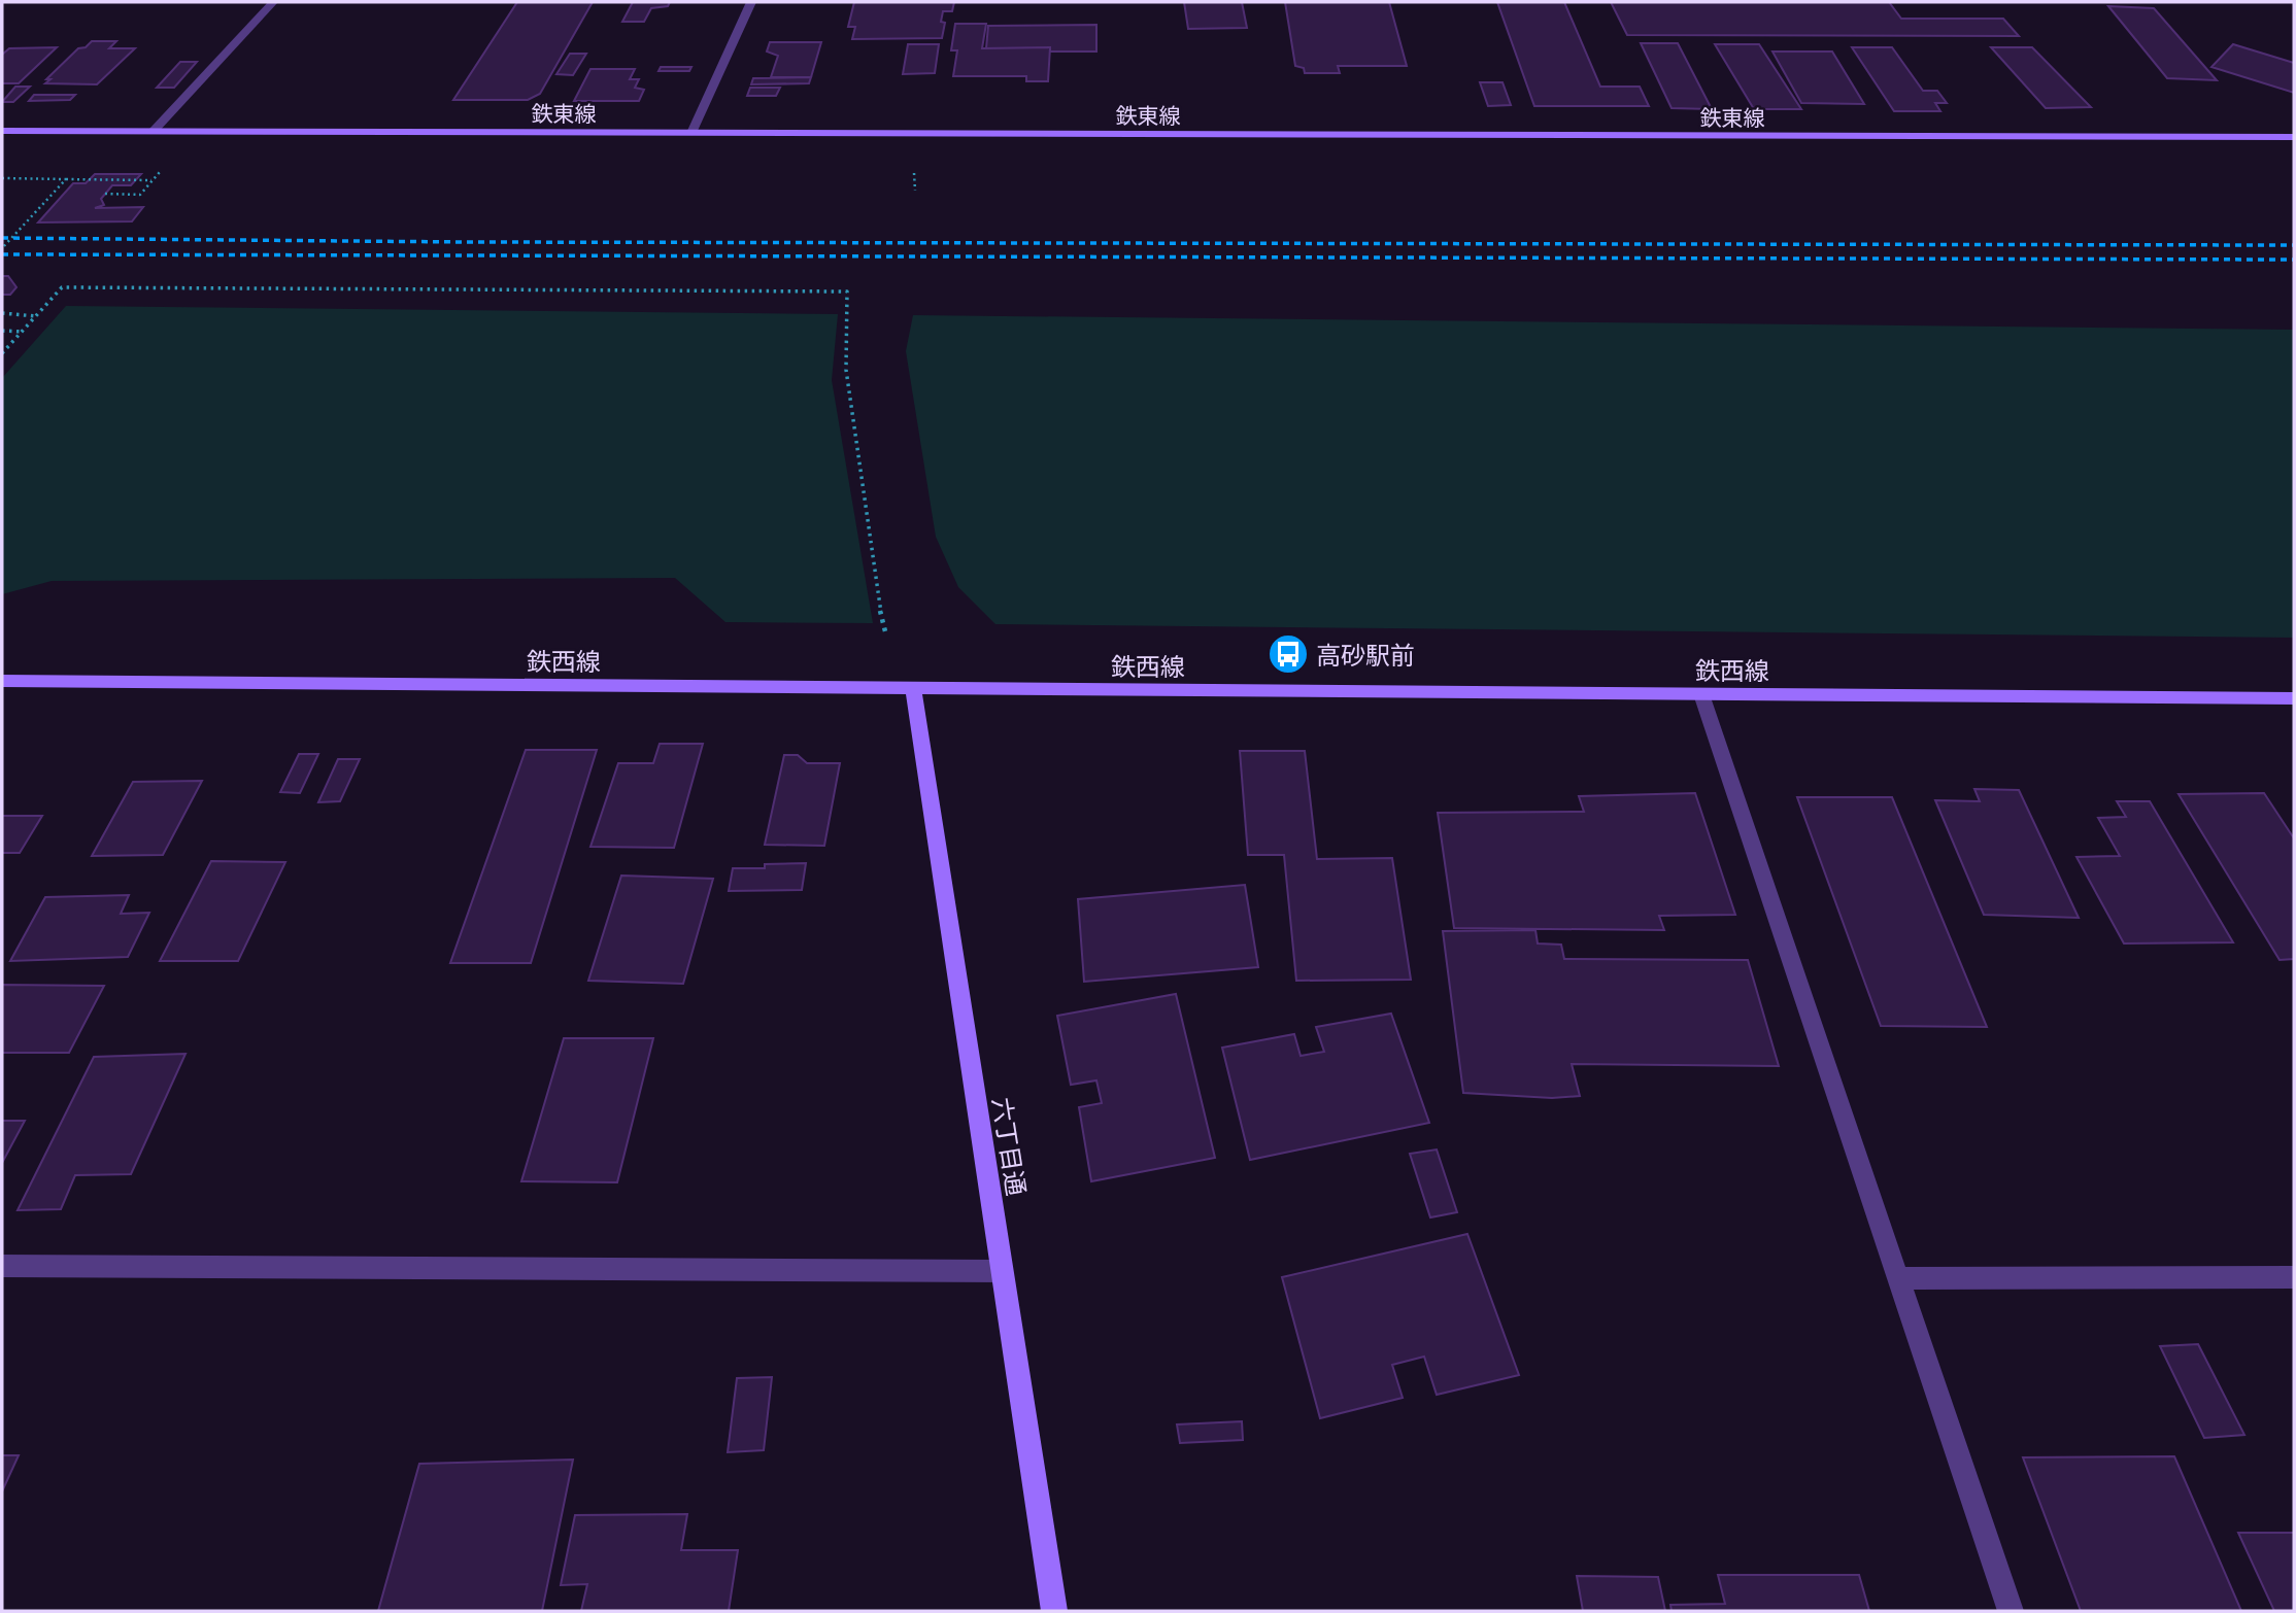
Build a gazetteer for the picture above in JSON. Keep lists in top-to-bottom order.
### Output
{
  "streets": {
    "street": ["鉄東線", "鉄西線", "六丁目通"]
  },
  "crossings": [
    ["鉄西線", "六丁目通"]
  ],
  "places": {
    "bus stop": ["高砂駅前"]
  }
}
